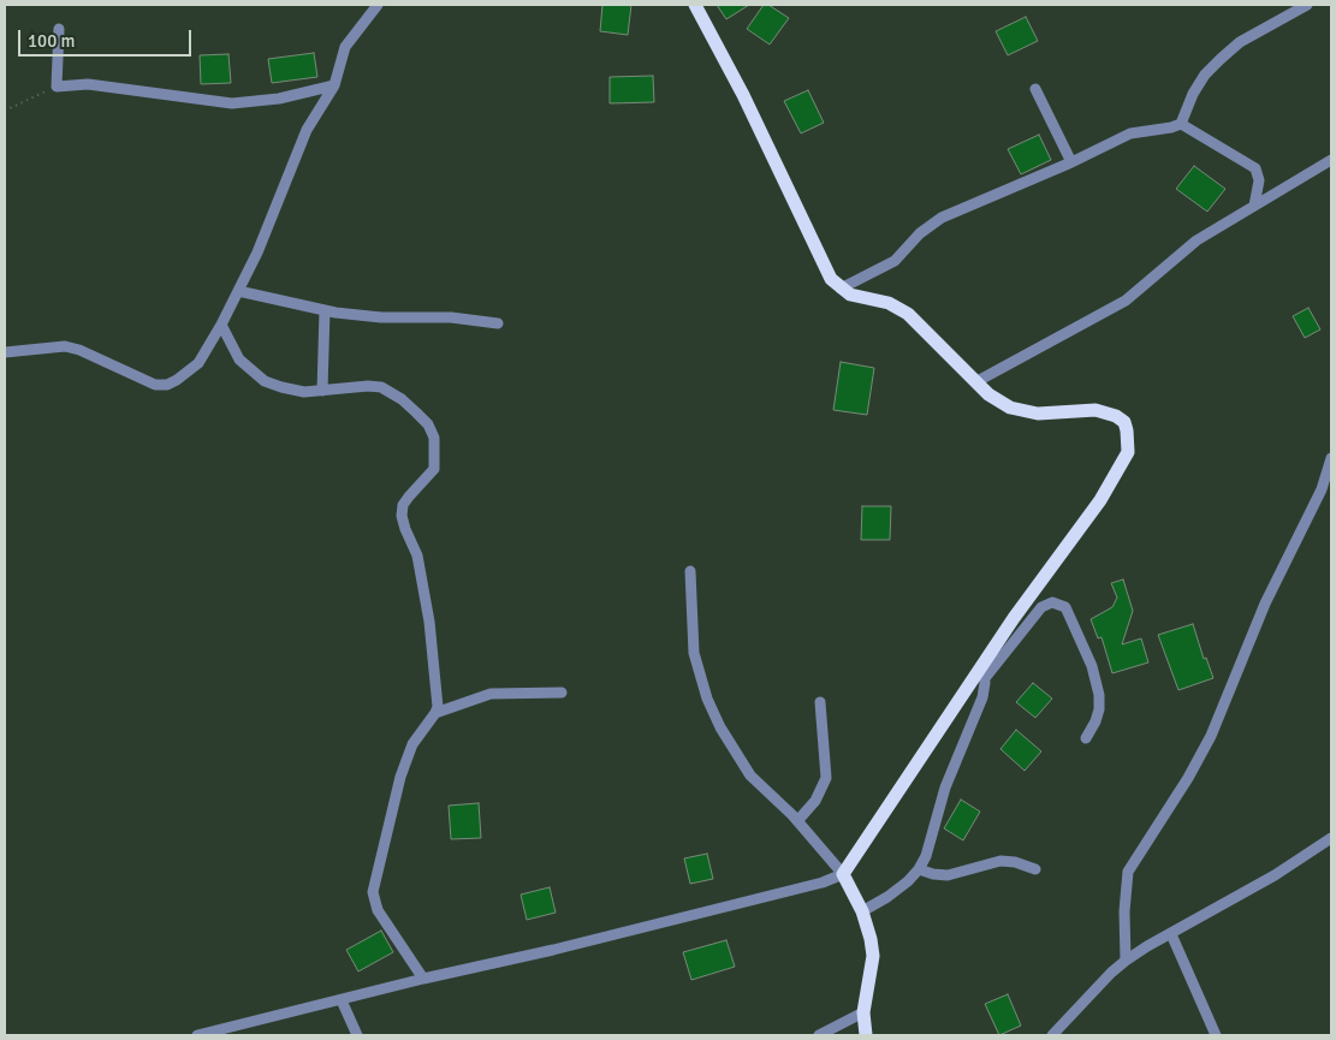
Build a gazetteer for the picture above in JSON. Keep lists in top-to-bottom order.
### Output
{
  "scale_bar": "100 m"
}
